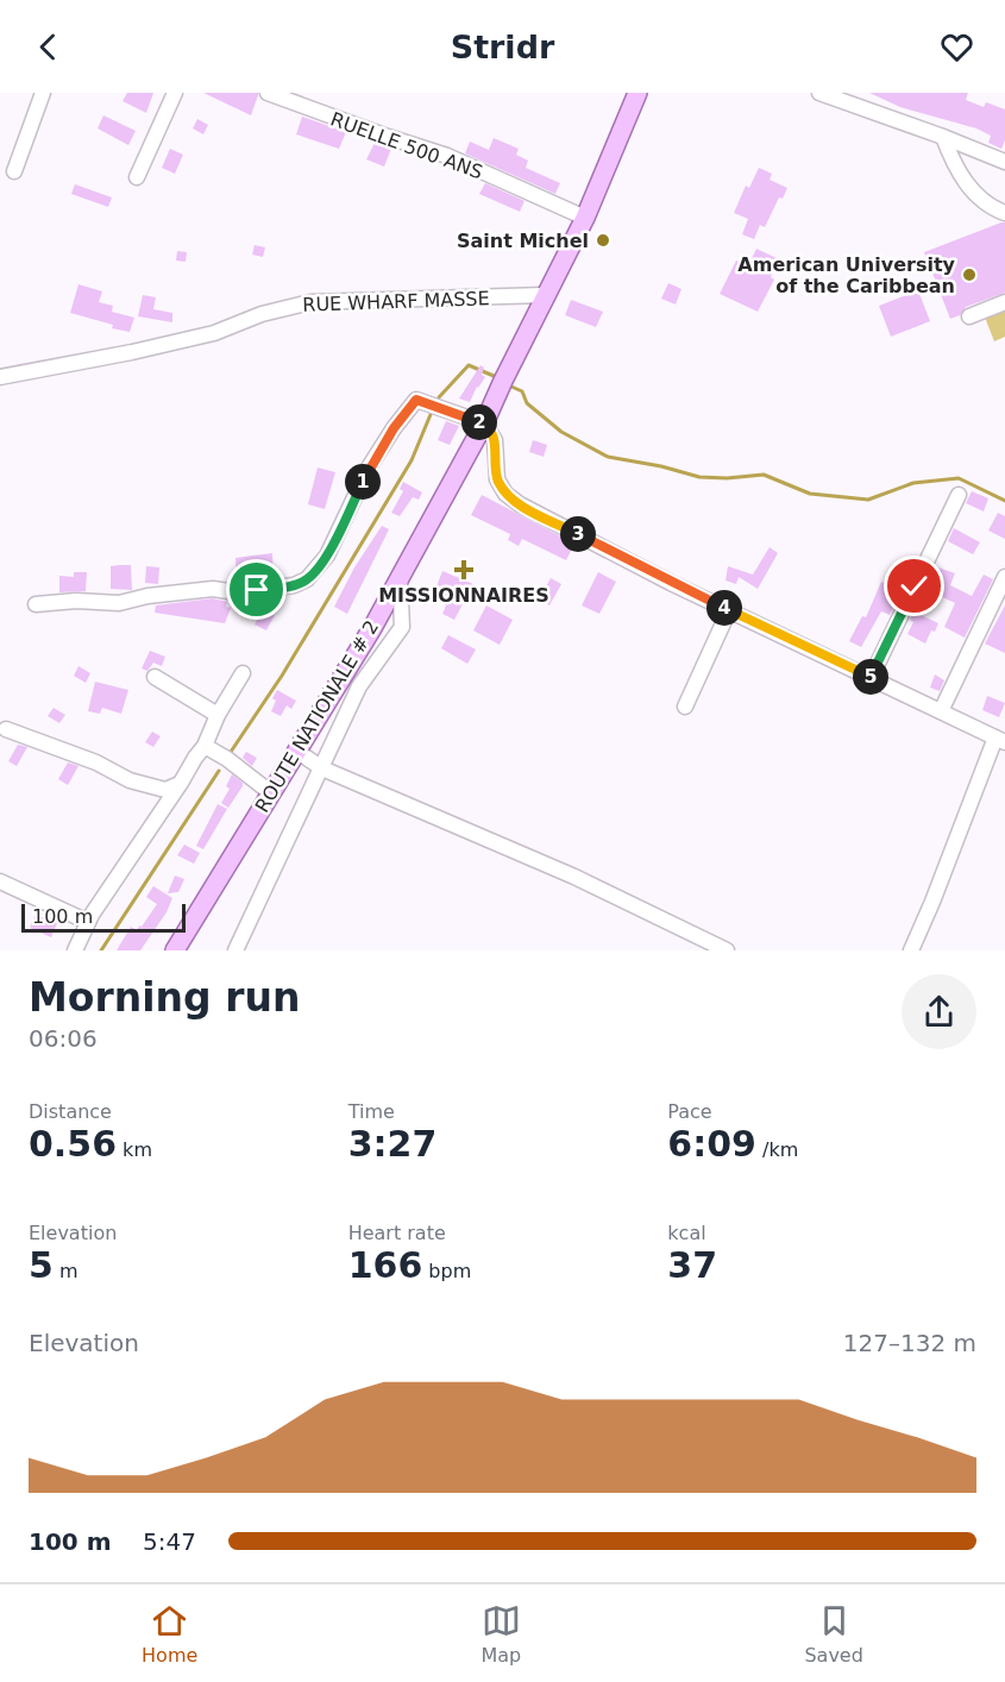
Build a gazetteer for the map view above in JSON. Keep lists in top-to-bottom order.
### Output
{
  "streets": {
    "main road": ["ROUTE NATIONALE # 2"],
    "street": ["RUELLE 500 ANS", "RUE WHARF MASSE"]
  },
  "crossings": [
    ["RUELLE 500 ANS", "ROUTE NATIONALE # 2"],
    ["RUE WHARF MASSE", "ROUTE NATIONALE # 2"]
  ],
  "places": {
    "other": ["Saint Michel", "American University of the Caribbean"],
    "health": ["MISSIONNAIRES"]
  },
  "scale_bar": "100 m",
  "page": {
    "header": "Stridr",
    "pins": [
      "2",
      "1",
      "3",
      "4",
      "5"
    ],
    "scale": "100 m",
    "heading": ["Morning run", "06:06"],
    "stats": [
      ["Distance", "0.56 km"],
      ["Time", "3:27"],
      ["Pace", "6:09 /km"],
      ["Elevation", "5 m"],
      ["Heart rate", "166 bpm"],
      ["kcal", "37"]
    ],
    "chart": ["Elevation", "127–132 m"],
    "list": [
      {
        "name": "100 m",
        "note": "5:47"
      }
    ],
    "tabs": ["Home", "Map", "Saved"]
  }
}
